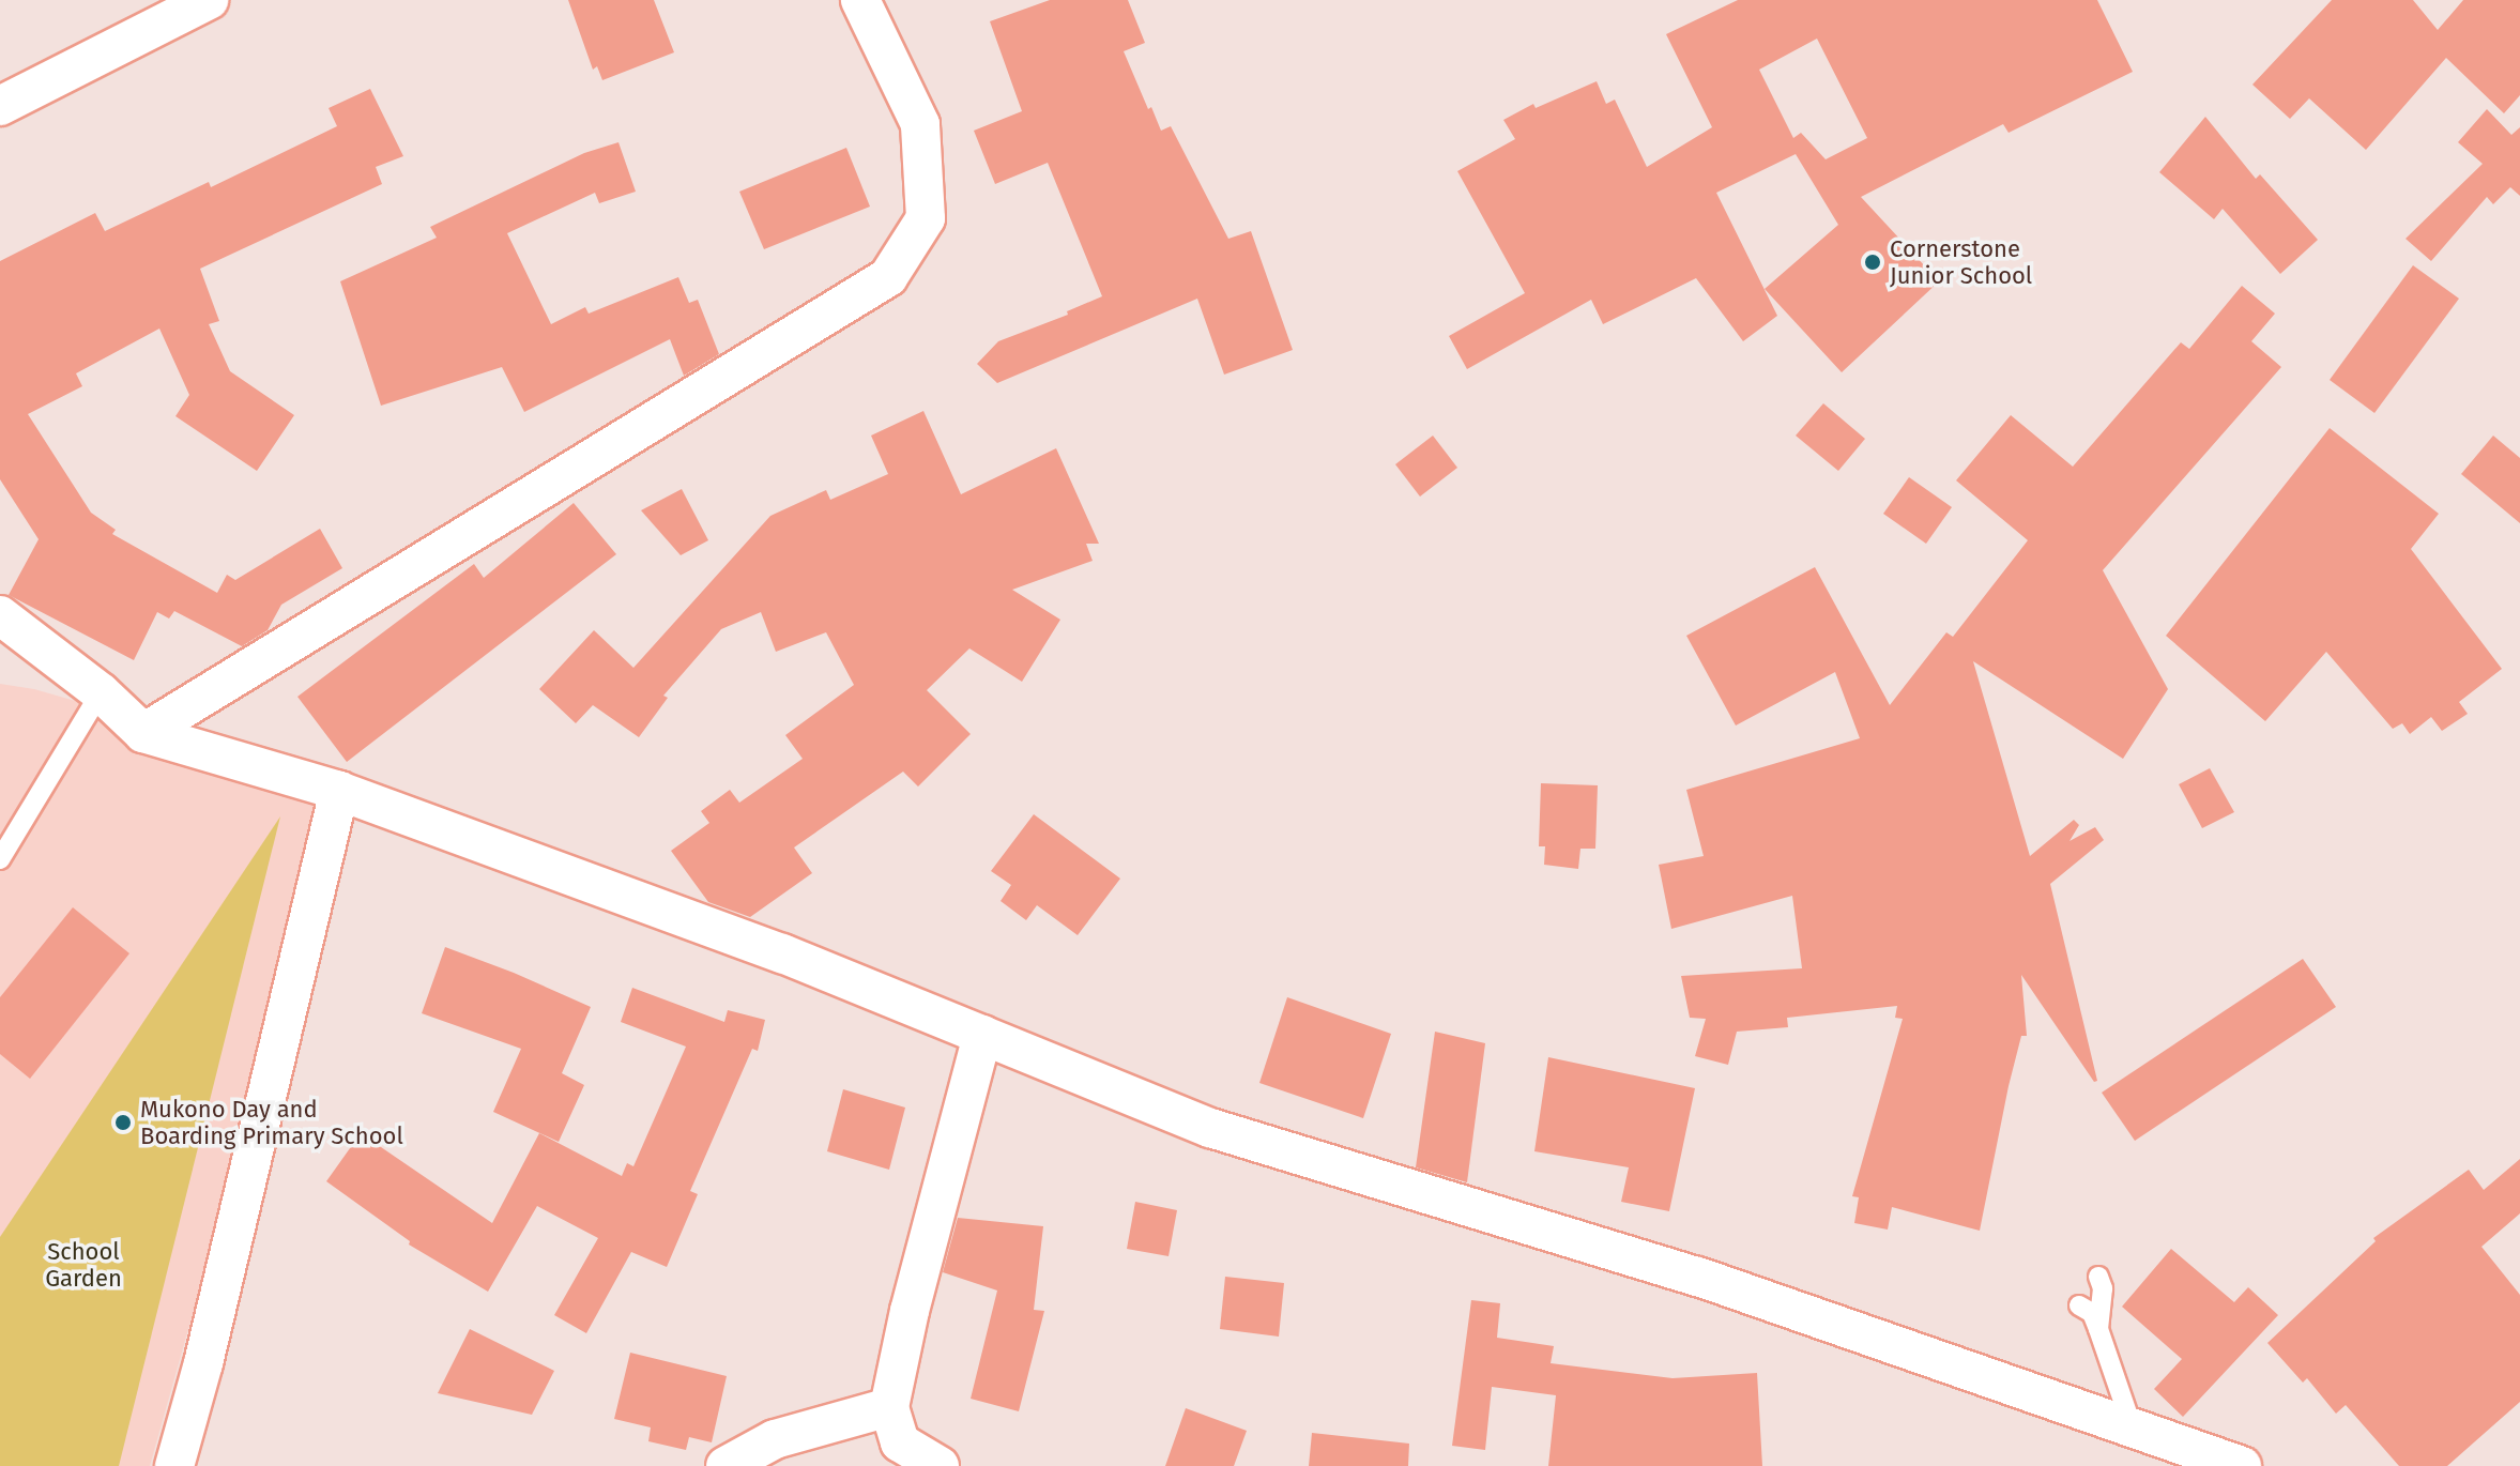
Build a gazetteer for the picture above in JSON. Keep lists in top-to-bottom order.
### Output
{
  "parks": ["School Garden"],
  "places": ["Cornerstone Junior School", "Mukono Day and Boarding Primary School"]
}
